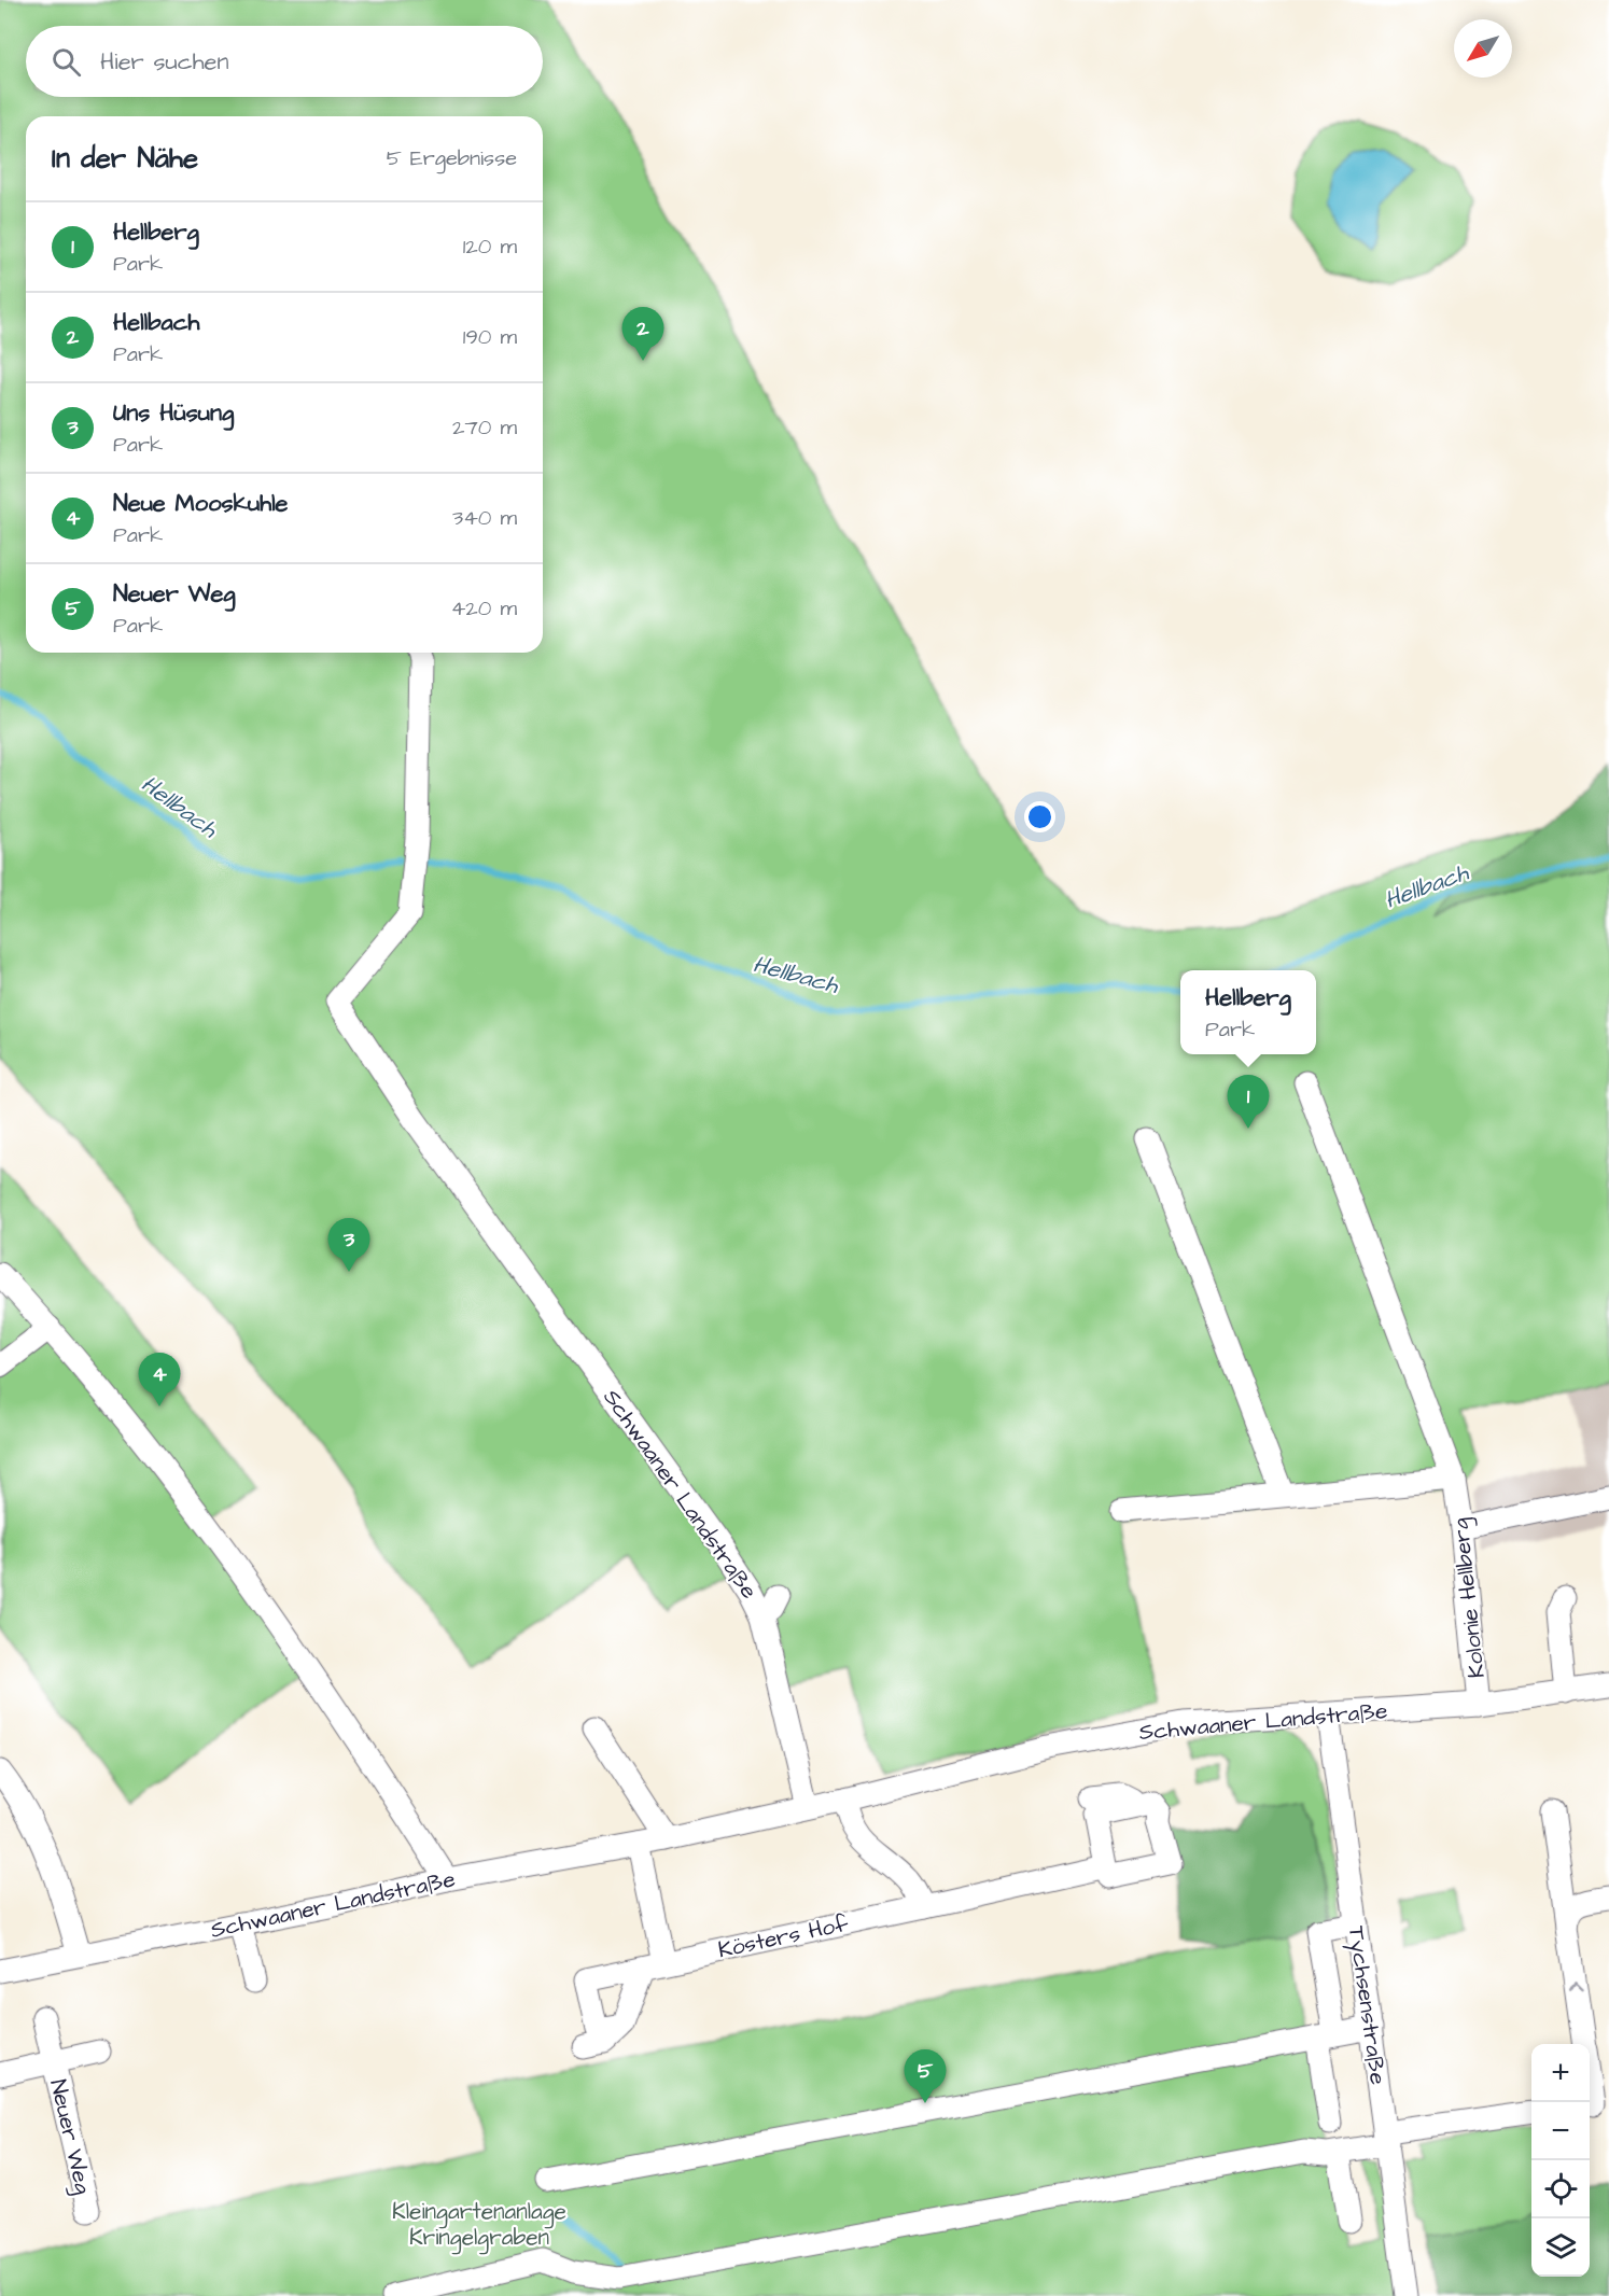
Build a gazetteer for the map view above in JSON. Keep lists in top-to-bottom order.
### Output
{
  "streets": {
    "street": [
      "Schwaaner Landstraße",
      "Kolonie Hellberg",
      "Kösters Hof",
      "Tychsenstraße",
      "Neuer Weg"
    ]
  },
  "crossings": [
    ["Schwaaner Landstraße", "Kolonie Hellberg"],
    ["Schwaaner Landstraße", "Tychsenstraße"]
  ],
  "water": ["Hellbach"],
  "parks": ["Kleingartenanlage Kringelgraben"],
  "north": "bottom left",
  "page": {
    "search": "Hier suchen",
    "heading": ["In der Nähe", "5 Ergebnisse"],
    "list": [
      {
        "mark": "1",
        "name": "Hellberg",
        "note": "Park",
        "value": "120 m"
      },
      {
        "mark": "2",
        "name": "Hellbach",
        "note": "Park",
        "value": "190 m"
      },
      {
        "mark": "3",
        "name": "Uns Hüsung",
        "note": "Park",
        "value": "270 m"
      },
      {
        "mark": "4",
        "name": "Neue Mooskuhle",
        "note": "Park",
        "value": "340 m"
      },
      {
        "mark": "5",
        "name": "Neuer Weg",
        "note": "Park",
        "value": "420 m"
      }
    ],
    "pins": [
      "2",
      "1",
      "3",
      "4",
      "5"
    ],
    "popup": ["Hellberg", "Park"],
    "map_buttons": ["+", "−"]
  }
}
